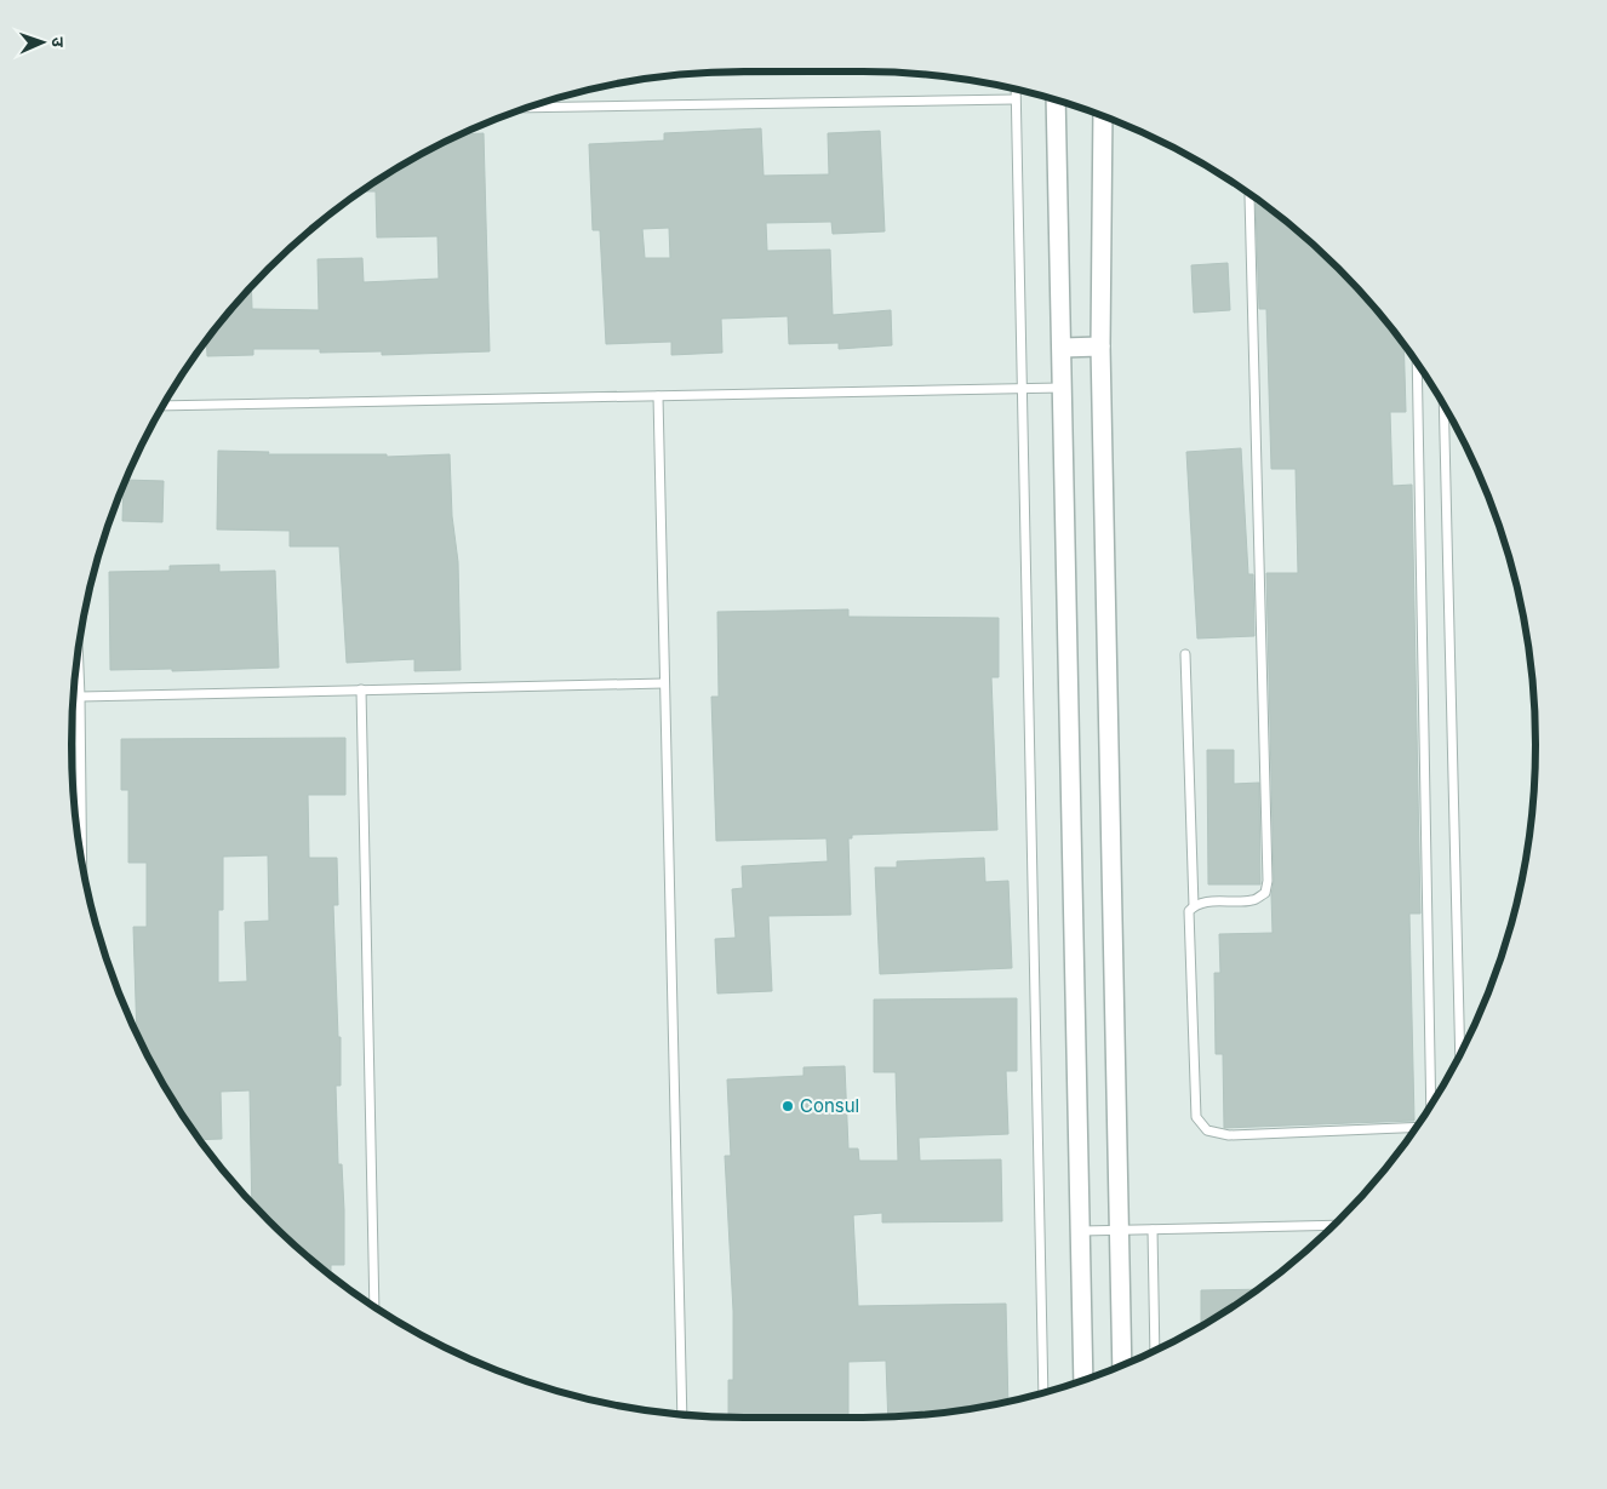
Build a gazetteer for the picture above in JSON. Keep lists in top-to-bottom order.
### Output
{
  "places": ["Consul"],
  "north": "right"
}
